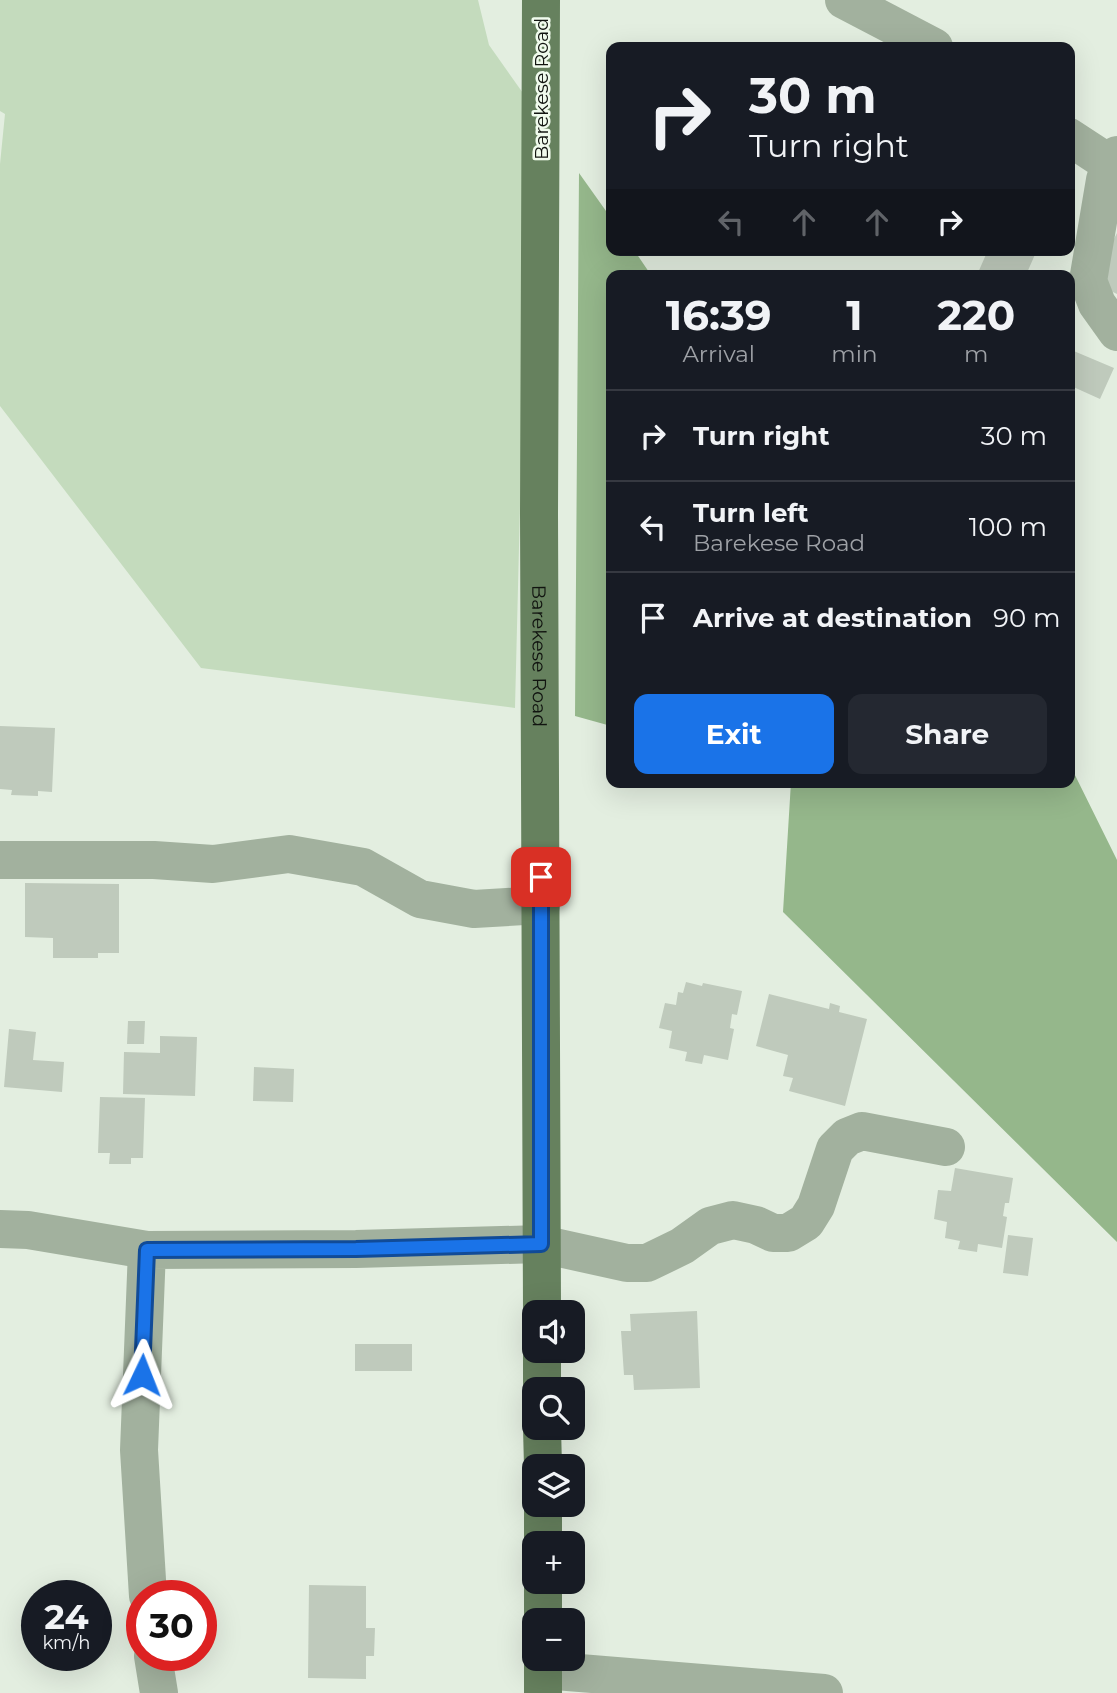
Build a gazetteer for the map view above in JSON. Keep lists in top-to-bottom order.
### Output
{
  "streets": {
    "main road": ["Barekese Road"]
  },
  "page": {
    "turn": ["30 m", "Turn right"],
    "eta": [
      "16:39",
      "Arrival",
      "1",
      "min",
      "220",
      "m"
    ],
    "list": [
      {
        "name": "Turn right",
        "value": "30 m"
      },
      {
        "name": "Turn left",
        "note": "Barekese Road",
        "value": "100 m"
      },
      {
        "name": "Arrive at destination",
        "value": "90 m"
      }
    ],
    "buttons": ["Exit", "Share"],
    "map_buttons": ["+", "−"],
    "speed": "24 km/h",
    "limit": "30"
  }
}
